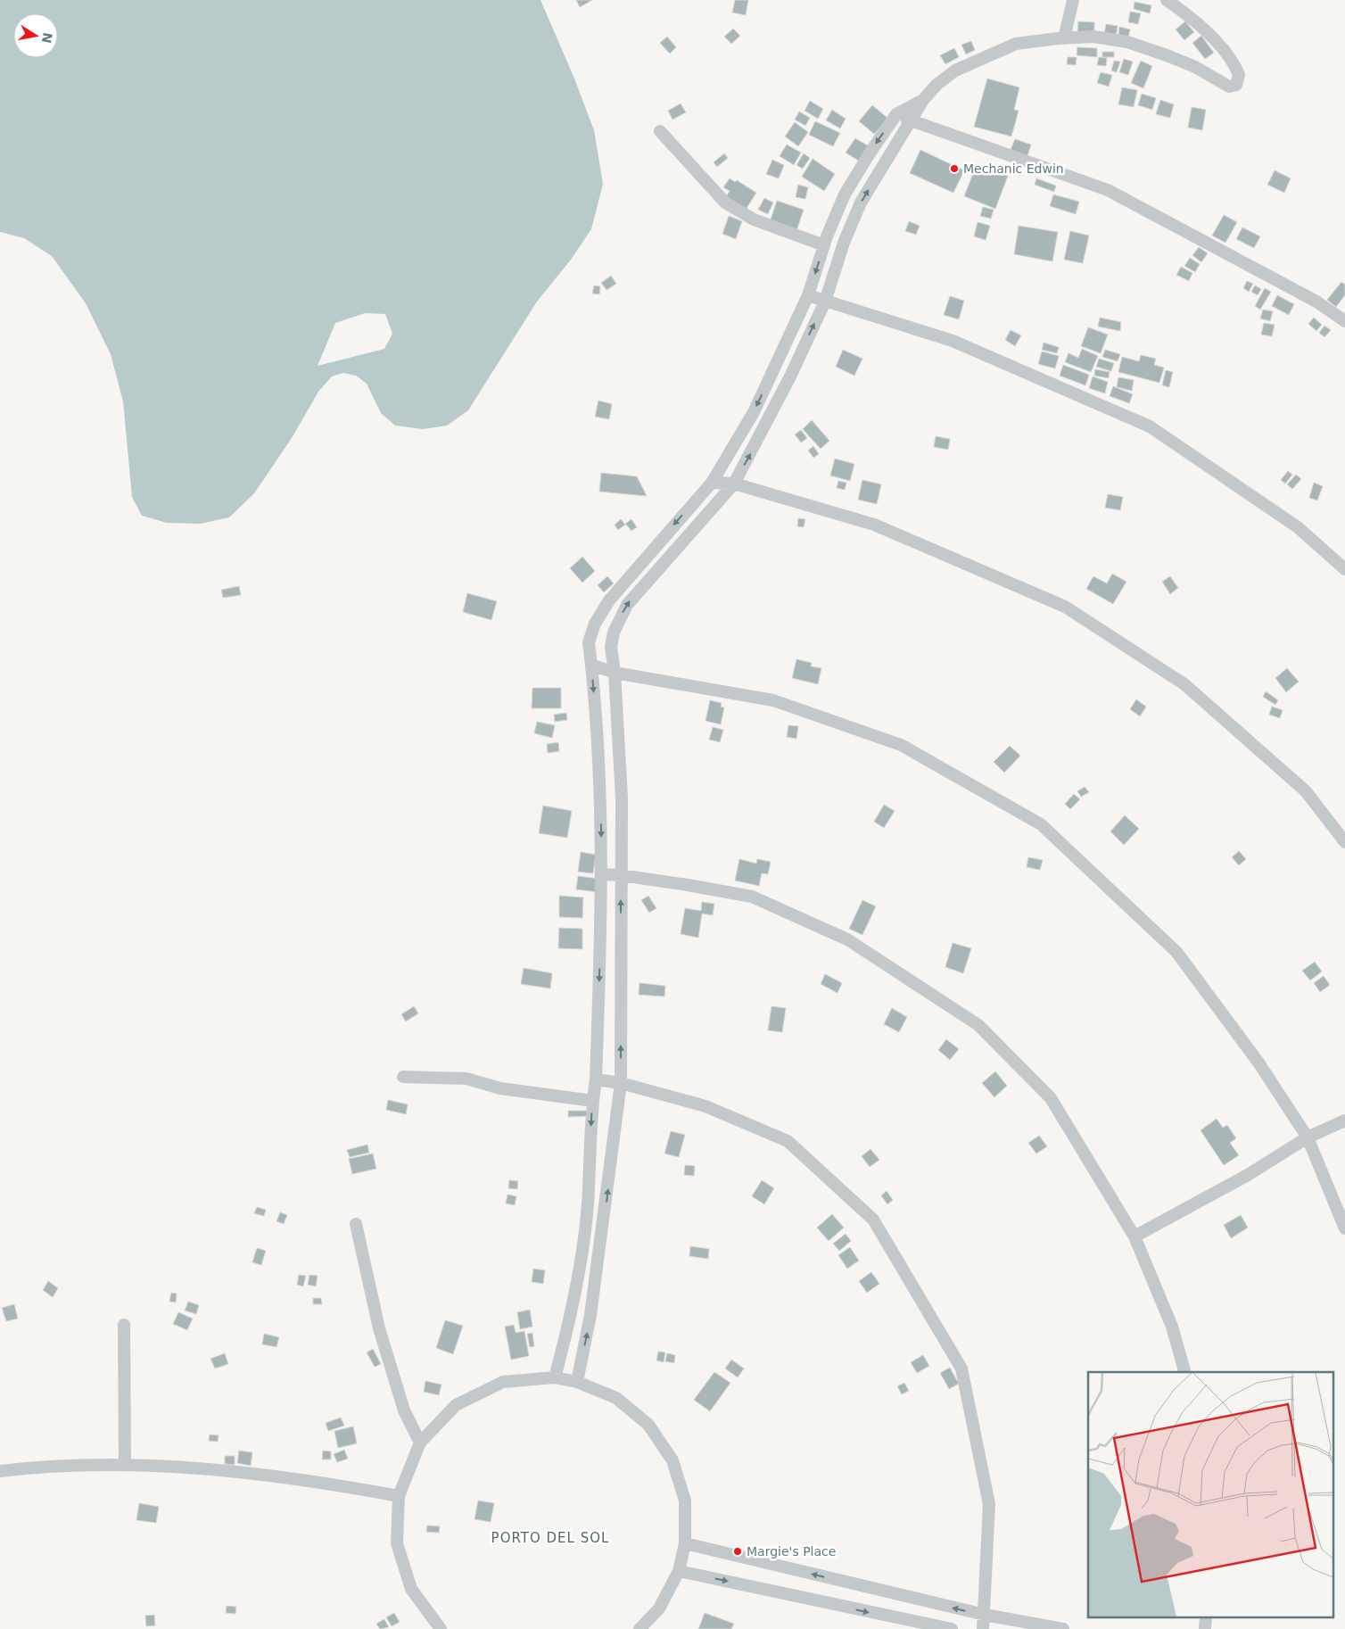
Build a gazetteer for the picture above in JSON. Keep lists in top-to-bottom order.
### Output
{
  "districts": ["PORTO DEL SOL"],
  "places": ["Mechanic Edwin", "Margie's Place"],
  "north": "right"
}
